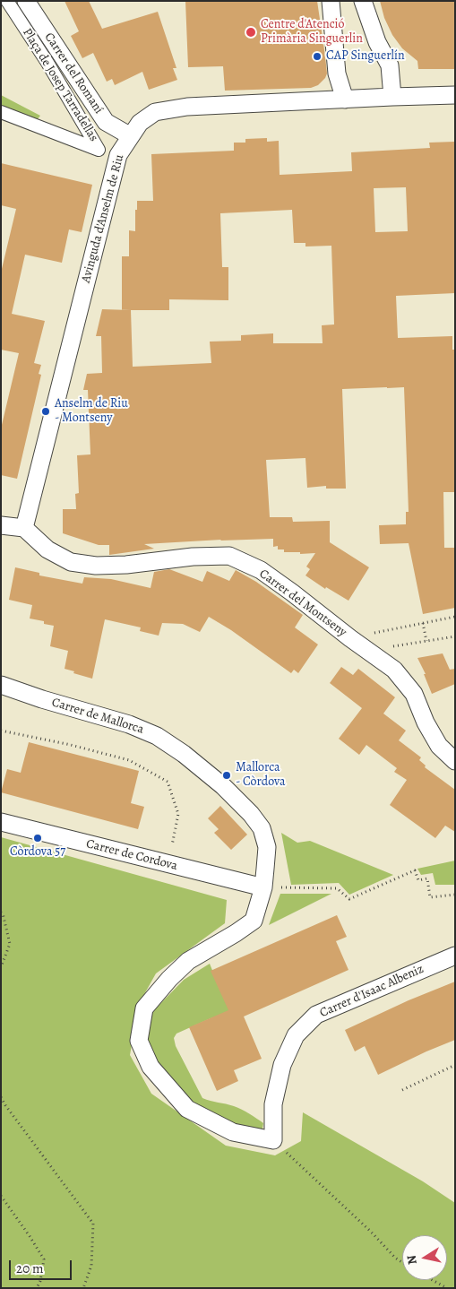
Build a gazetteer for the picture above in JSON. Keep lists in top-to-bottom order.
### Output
{
  "streets": {
    "street": [
      "Carrer del Romaní",
      "Plaça de Josep Tarradellas",
      "Avinguda d'Anselm de Riu",
      "Carrer del Montseny",
      "Carrer de Mallorca",
      "Carrer de Cordova",
      "Carrer d'Isaac Albeniz"
    ]
  },
  "crossings": [
    ["Carrer del Romaní", "Avinguda d'Anselm de Riu"],
    ["Avinguda d'Anselm de Riu", "Carrer del Montseny"],
    ["Carrer de Mallorca", "Carrer de Cordova"],
    ["Carrer de Mallorca", "Carrer d'Isaac Albeniz"]
  ],
  "places": [
    "Centre d'Atenció Primària Singuerlin",
    "CAP Singuerlín",
    "Anselm de Riu - Montseny",
    "Mallorca - Còrdova",
    "Còrdova 57"
  ],
  "scale_bar": "20 m",
  "north": "left"
}
